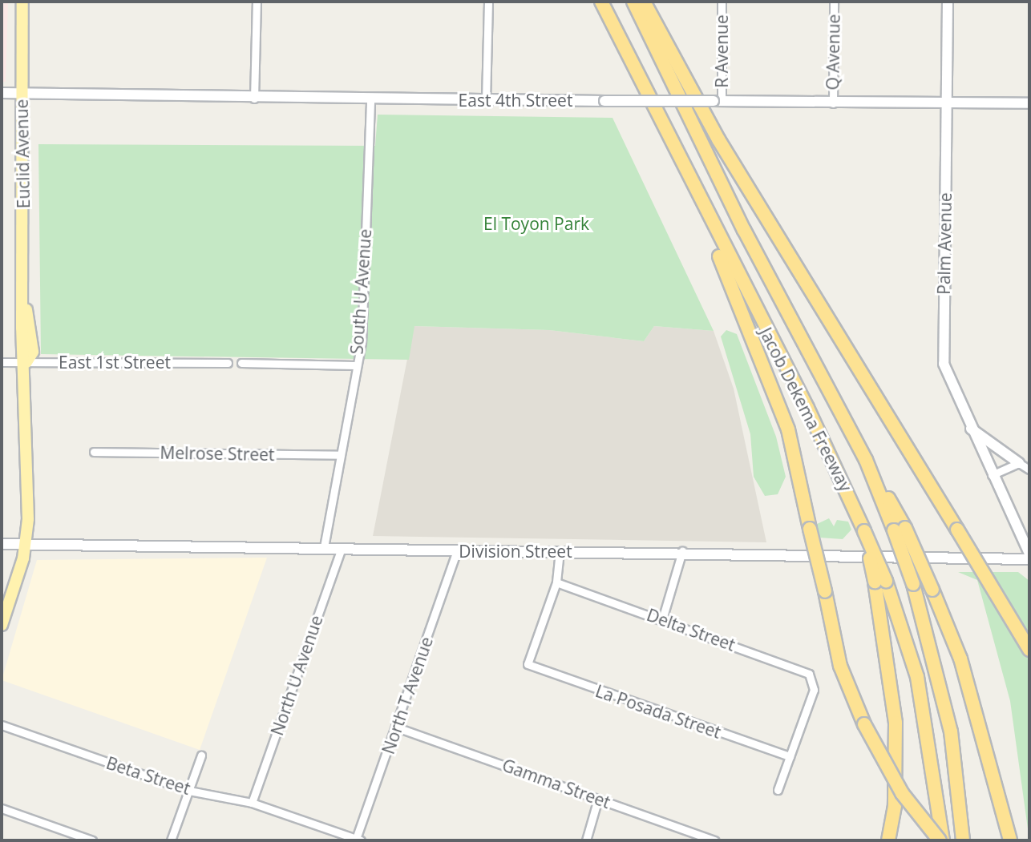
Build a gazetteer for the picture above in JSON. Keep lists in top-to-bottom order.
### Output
{
  "streets": {
    "highway": ["Jacob Dekema Freeway"],
    "main road": ["Euclid Avenue"],
    "street": [
      "R Avenue",
      "Q Avenue",
      "East 4th Street",
      "Palm Avenue",
      "South U Avenue",
      "East 1st Street",
      "Melrose Street",
      "Division Street",
      "Delta Street",
      "North U Avenue",
      "North T Avenue",
      "La Posada Street",
      "Beta Street",
      "Gamma Street"
    ]
  },
  "crossings": [
    ["R Avenue", "East 4th Street"],
    ["Q Avenue", "East 4th Street"],
    ["East 4th Street", "Euclid Avenue"],
    ["East 4th Street", "Palm Avenue"],
    ["East 4th Street", "South U Avenue"],
    ["Euclid Avenue", "East 1st Street"],
    ["Euclid Avenue", "Division Street"],
    ["South U Avenue", "Melrose Street"],
    ["South U Avenue", "Division Street"],
    ["Division Street", "North U Avenue"],
    ["Division Street", "North T Avenue"],
    ["Delta Street", "La Posada Street"],
    ["North U Avenue", "Beta Street"],
    ["North T Avenue", "Beta Street"],
    ["North T Avenue", "Gamma Street"]
  ],
  "parks": ["El Toyon Park"]
}
